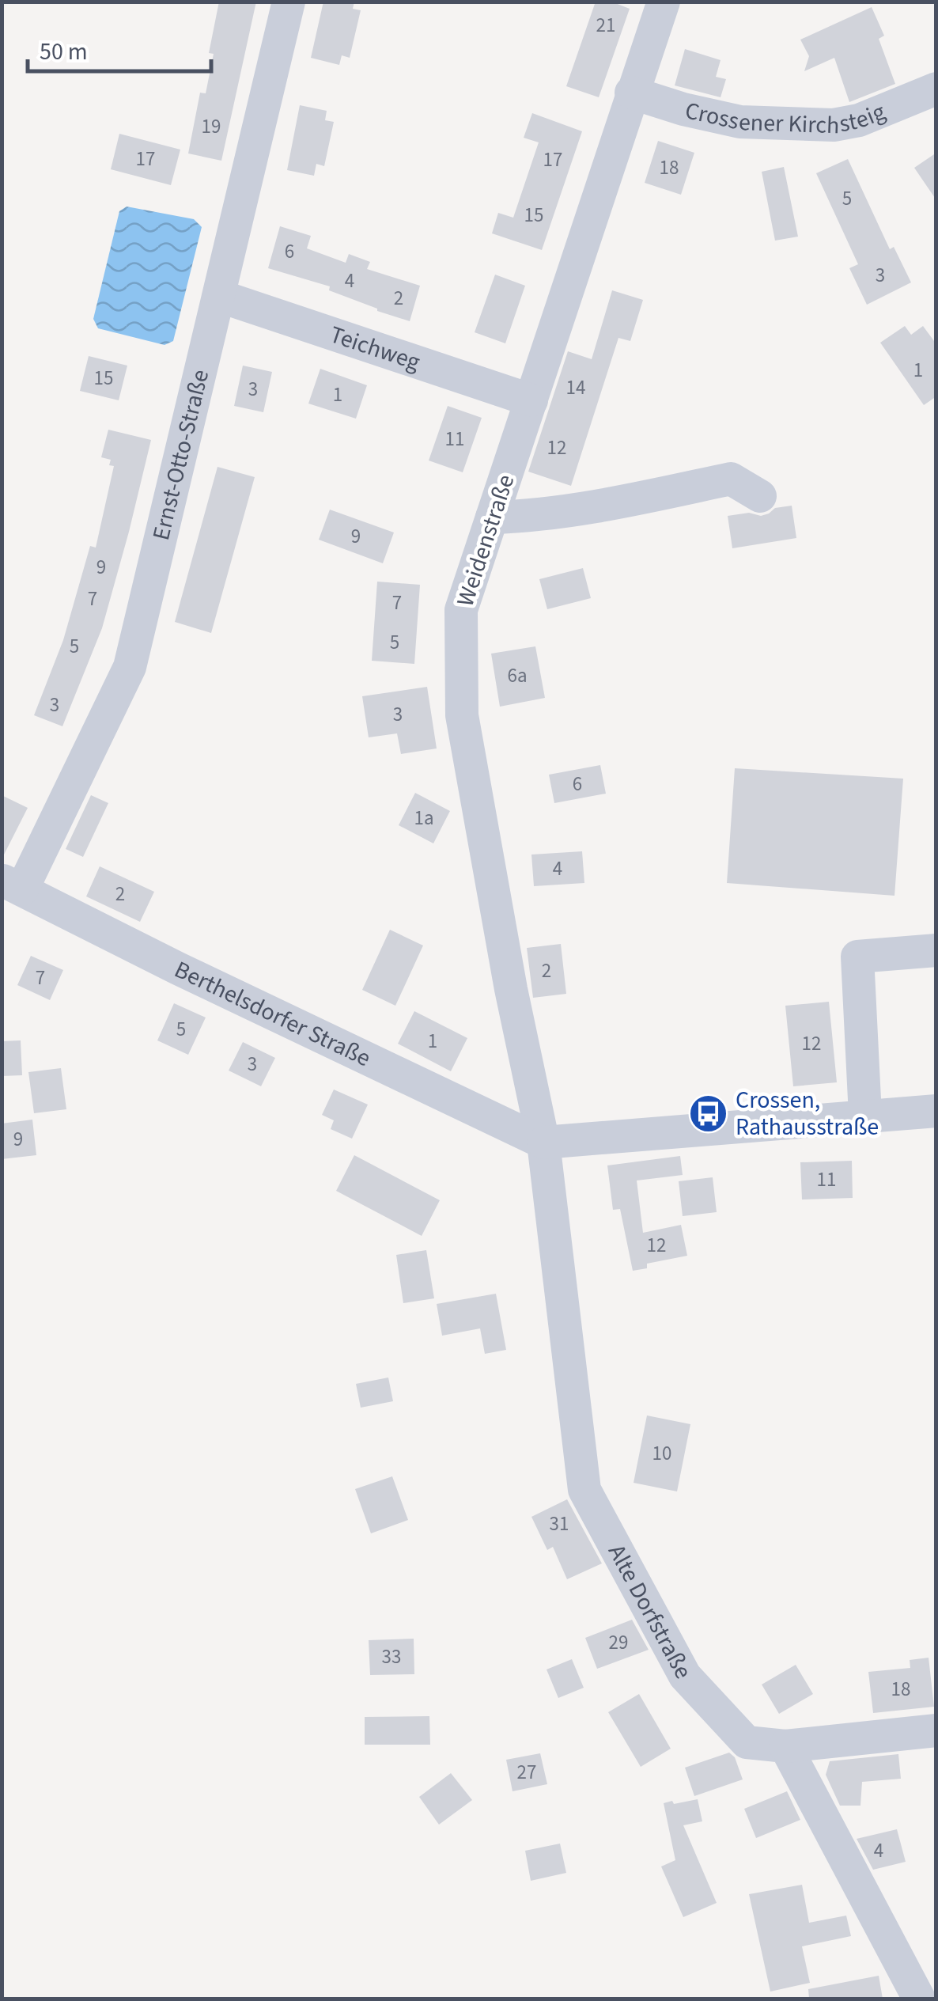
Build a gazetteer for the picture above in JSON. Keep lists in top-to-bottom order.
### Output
{
  "streets": {
    "street": [
      "Crossener Kirchsteig",
      "Teichweg",
      "Ernst-Otto-Straße",
      "Weidenstraße",
      "Berthelsdorfer Straße",
      "Alte Dorfstraße"
    ]
  },
  "crossings": [
    ["Crossener Kirchsteig", "Weidenstraße"],
    ["Teichweg", "Ernst-Otto-Straße"],
    ["Teichweg", "Weidenstraße"],
    ["Ernst-Otto-Straße", "Berthelsdorfer Straße"],
    ["Weidenstraße", "Berthelsdorfer Straße"],
    ["Weidenstraße", "Alte Dorfstraße"],
    ["Berthelsdorfer Straße", "Alte Dorfstraße"]
  ],
  "places": {
    "bus stop": ["Crossen, Rathausstraße"]
  },
  "house_numbers": [
    "21",
    "19",
    "17",
    "17",
    "18",
    "5",
    "15",
    "6",
    "3",
    "4",
    "2",
    "1",
    "15",
    "14",
    "3",
    "1",
    "11",
    "12",
    "9",
    "9",
    "7",
    "7",
    "5",
    "5",
    "6a",
    "3",
    "3",
    "6",
    "1a",
    "4",
    "2",
    "2",
    "7",
    "5",
    "1",
    "12",
    "3",
    "9",
    "11",
    "12",
    "10",
    "31",
    "29",
    "33",
    "18",
    "27",
    "4"
  ],
  "scale_bar": "50 m"
}
